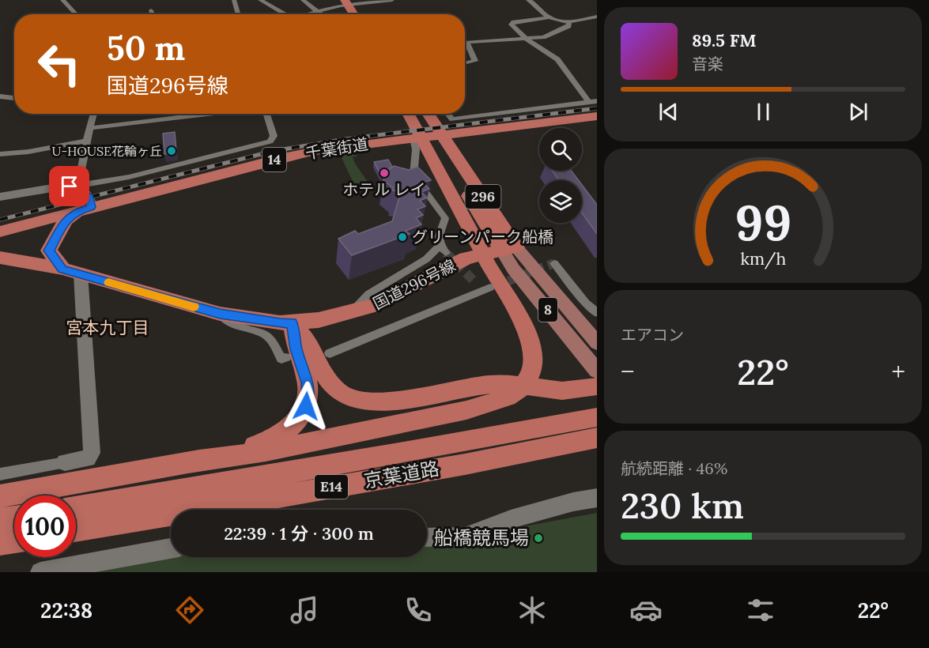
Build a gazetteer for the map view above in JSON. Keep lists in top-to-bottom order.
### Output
{
  "streets": {
    "highway": [
      "千葉街道",
      "14",
      "296",
      "国道296号線",
      "京葉道路",
      "E14"
    ],
    "main road": ["8"]
  },
  "crossings": [
    ["千葉街道", "296"],
    ["296", "国道296号線"],
    ["296", "8"],
    ["国道296号線", "8"]
  ],
  "districts": ["宮本九丁目"],
  "places": [
    "U-HOUSE花輪ヶ丘",
    "ホテル レイ",
    "グリーンパーク船橋",
    "船橋競馬場"
  ],
  "page": {
    "turn": ["50 m", "国道296号線"],
    "song": ["89.5 FM", "音楽"],
    "tile": [
      "エアコン",
      ["航続距離 · 46%", "230 km"]
    ],
    "heat": ["−", "22°", "+"],
    "limit": "100",
    "trip": "22:39 · 1 分 · 300 m",
    "tabs": ["22:38", "22°"],
    "gauge": ["99", "km/h"]
  }
}
